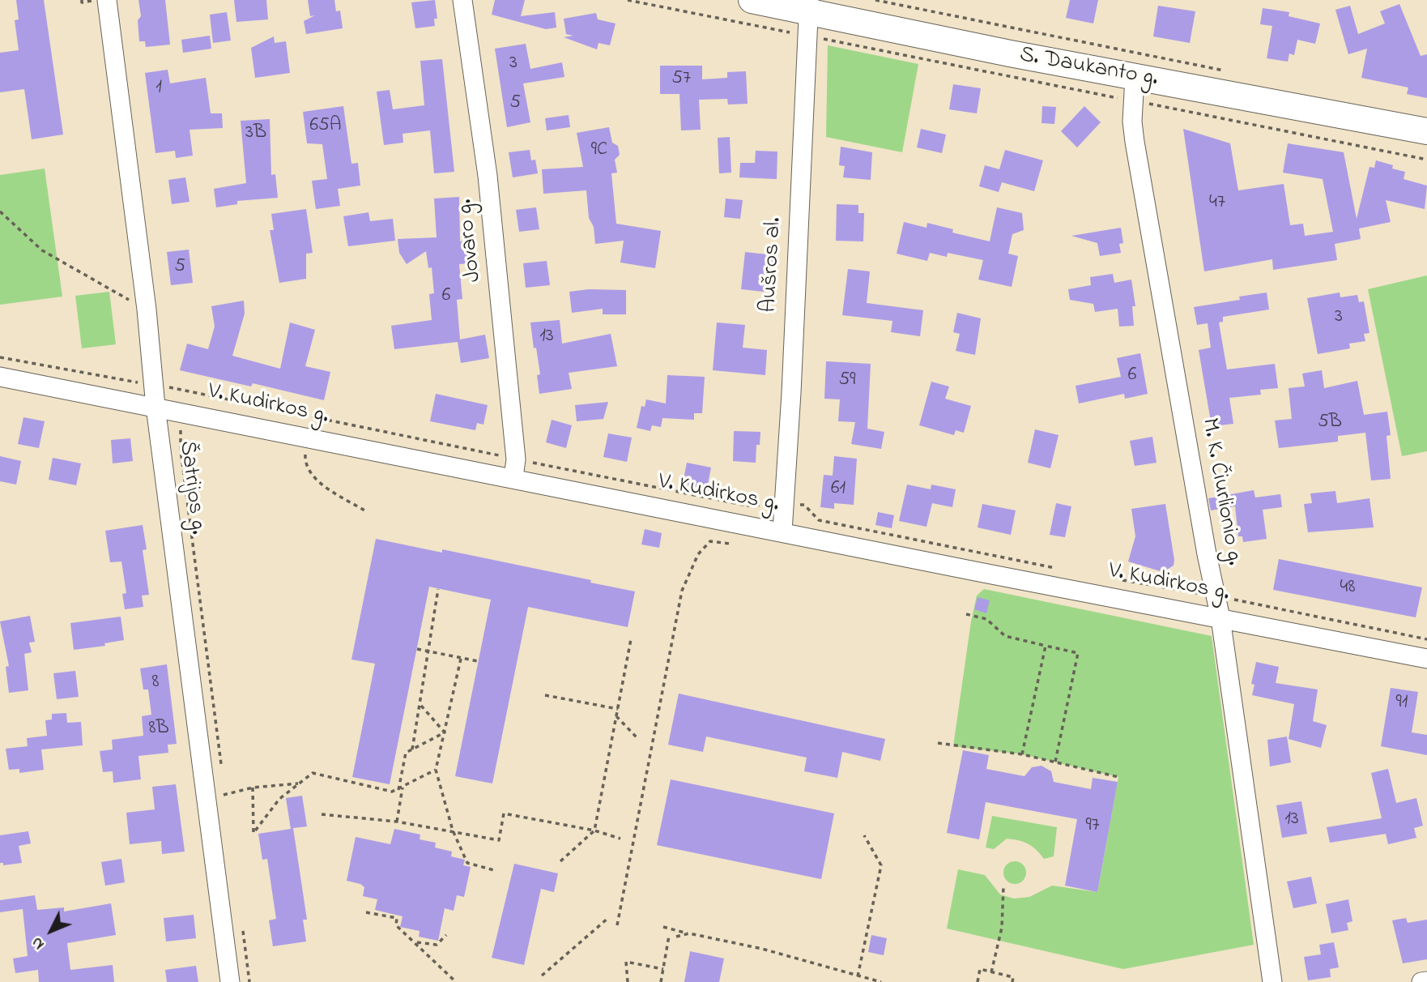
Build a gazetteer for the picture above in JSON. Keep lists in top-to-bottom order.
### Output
{
  "streets": {
    "main road": ["S. Daukanto g."],
    "street": [
      "Jovaro g.",
      "Aušros al.",
      "V. Kudirkos g.",
      "Šatrijos g.",
      "M. K. Čiurlionio g."
    ]
  },
  "crossings": [
    ["S. Daukanto g.", "Aušros al."],
    ["S. Daukanto g.", "M. K. Čiurlionio g."],
    ["Jovaro g.", "V. Kudirkos g."],
    ["Aušros al.", "V. Kudirkos g."],
    ["V. Kudirkos g.", "Šatrijos g."],
    ["V. Kudirkos g.", "M. K. Čiurlionio g."]
  ],
  "house_numbers": [
    "3",
    "57",
    "1",
    "5",
    "65A",
    "3B",
    "9C",
    "47",
    "5",
    "6",
    "3",
    "13",
    "6",
    "59",
    "5B",
    "61",
    "48",
    "8",
    "91",
    "8B",
    "13",
    "97"
  ],
  "north": "bottom left"
}
